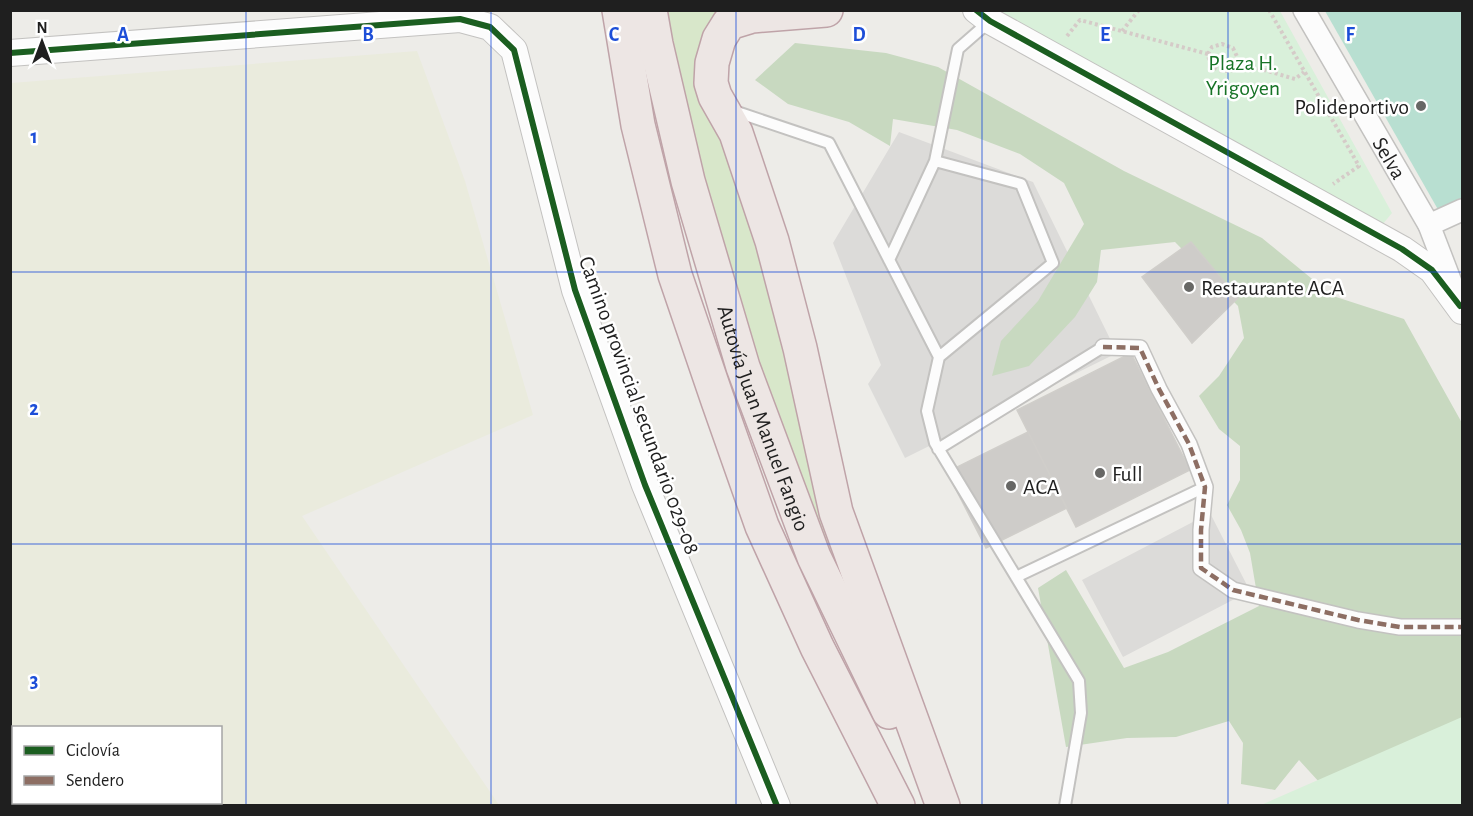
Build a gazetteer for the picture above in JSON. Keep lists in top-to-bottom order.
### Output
{
  "streets": {
    "highway": ["Autovía Juan Manuel Fangio"],
    "street": ["Selva", "Camino provincial secundario 029-08"]
  },
  "parks": ["Plaza H. Yrigoyen"],
  "places": [
    "Polideportivo",
    "Restaurante ACA",
    "Full",
    "ACA"
  ],
  "legend": ["Ciclovía", "Sendero"],
  "north": "top",
  "grid": {
    "columns": [
      "A",
      "B",
      "C",
      "D",
      "E",
      "F"
    ],
    "rows": ["1", "2", "3"]
  }
}
